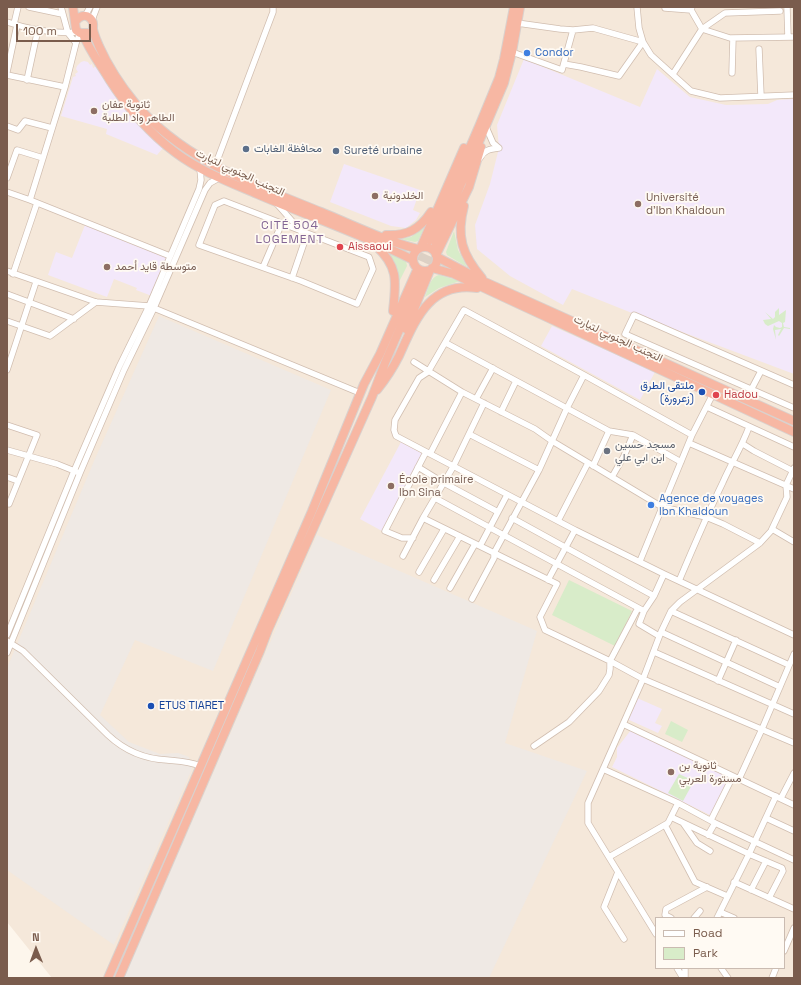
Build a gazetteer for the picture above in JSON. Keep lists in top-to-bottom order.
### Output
{
  "streets": {
    "highway": ["التجنب الجنوبي لتيارت"]
  },
  "districts": ["CITÉ 504 LOGEMENT"],
  "places": [
    "Condor",
    "ثانوية عفان الطاهر واد الطلبة",
    "محافظة الغابات",
    "Sureté urbaine",
    "الخلدونية",
    "Université d'Ibn Khaldoun",
    "Aissaoui",
    "متوسطة قايد أحمد",
    "ملتقى الطرق (زعرورة)",
    "Hadou",
    "مسجد حسين ابن ابي علي",
    "École primaire Ibn Sina",
    "Agence de voyages Ibn Khaldoun",
    "ETUS TIARET",
    "ثانوية بن مستورة العربي"
  ],
  "legend": ["Road", "Park"],
  "scale_bar": "100 m",
  "north": "top"
}
